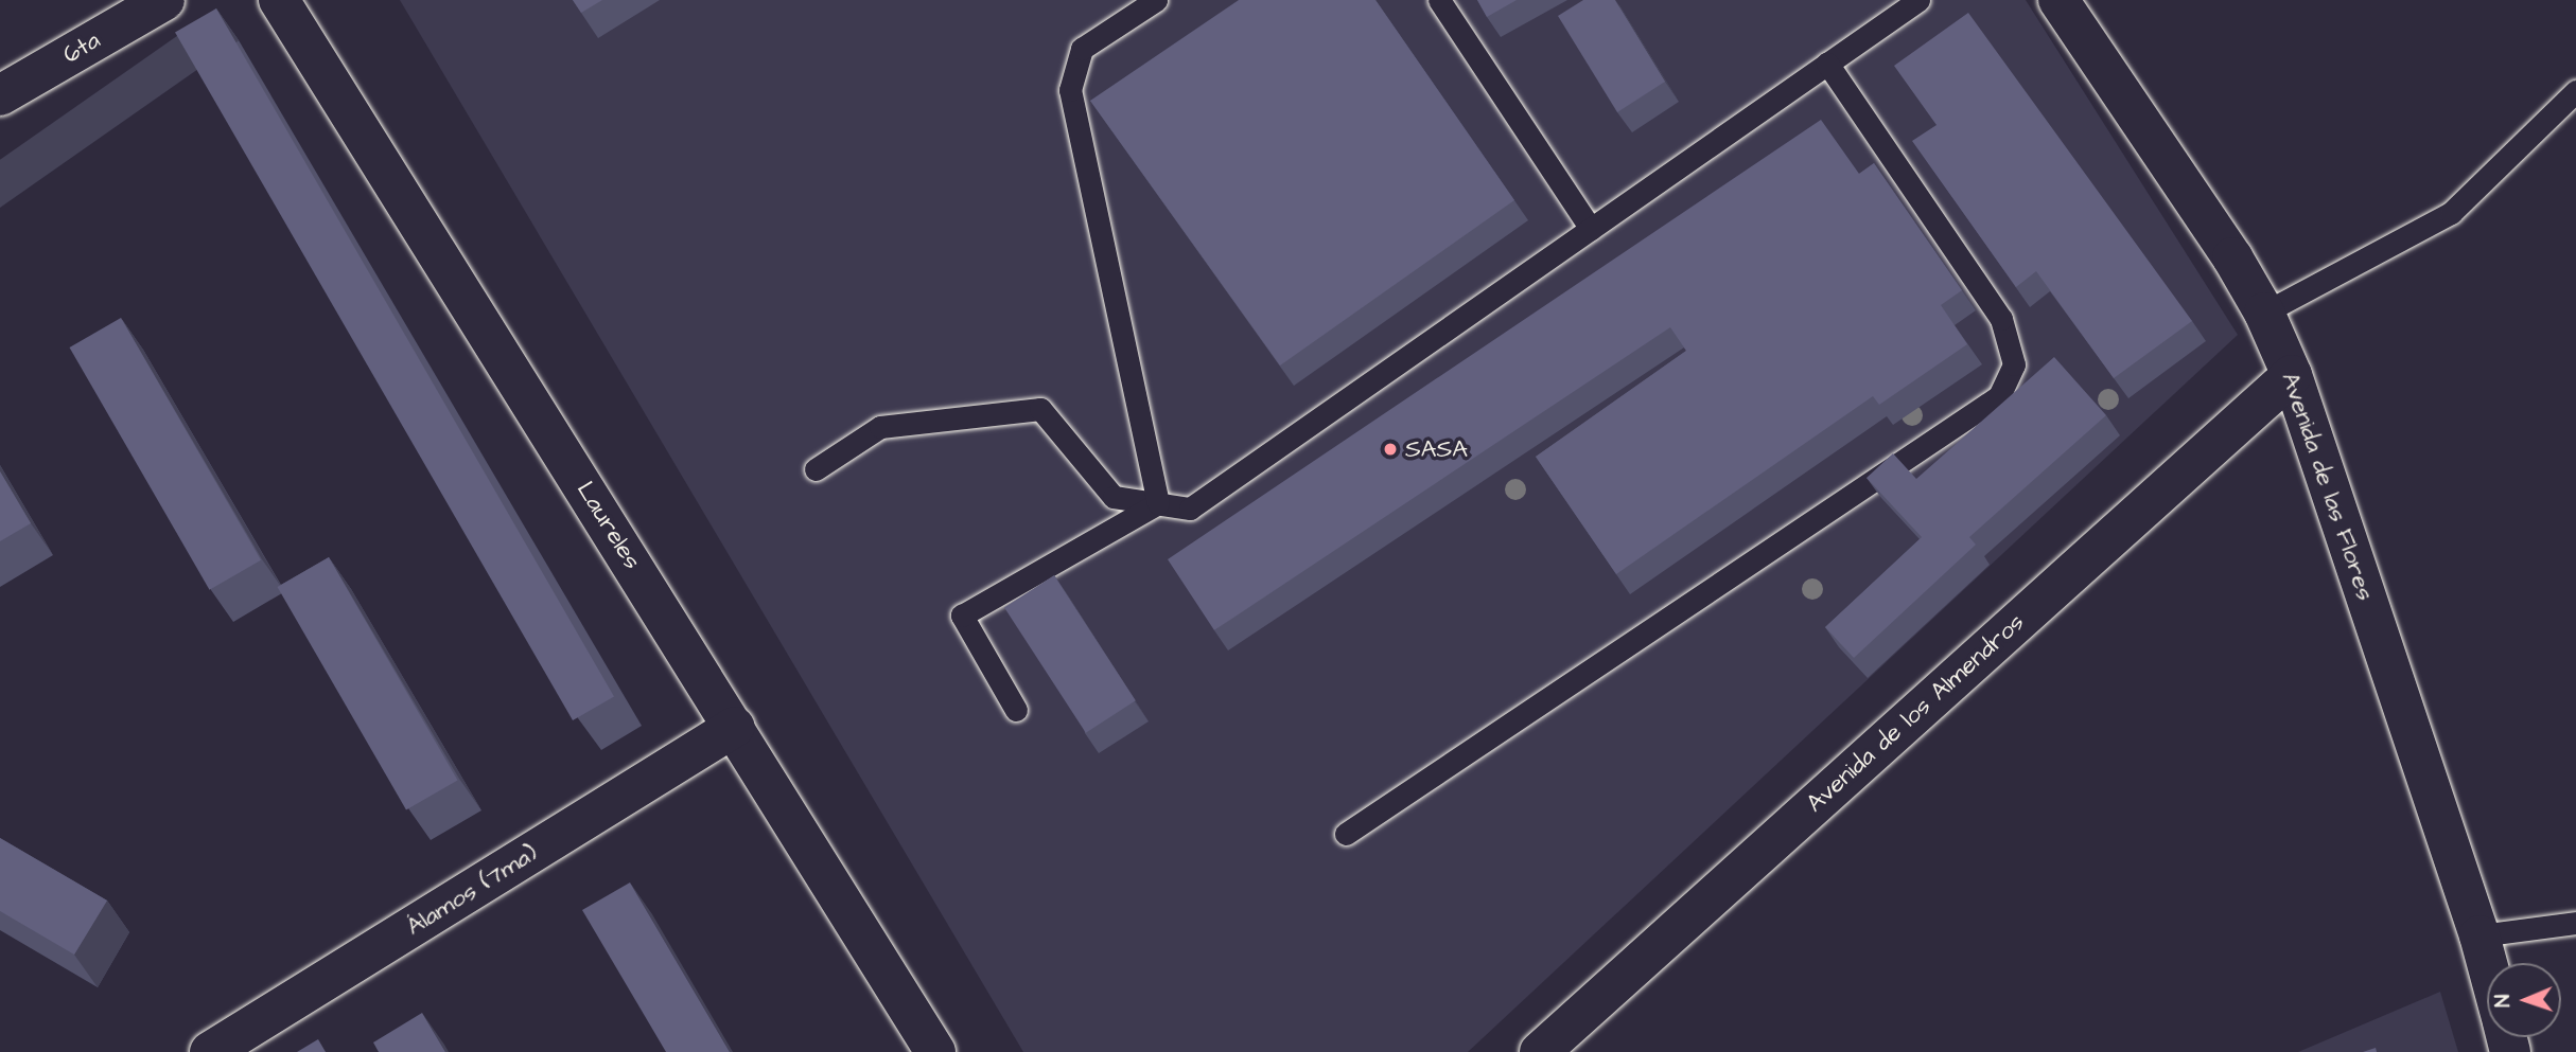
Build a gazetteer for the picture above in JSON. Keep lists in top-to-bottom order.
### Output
{
  "streets": {
    "street": [
      "6ta",
      "Avenida de las Flores",
      "Laureles",
      "Avenida de los Almendros",
      "Álamos (7ma)"
    ]
  },
  "crossings": [
    ["Avenida de las Flores", "Avenida de los Almendros"],
    ["Laureles", "Álamos (7ma)"]
  ],
  "places": ["SASA"],
  "north": "left"
}
